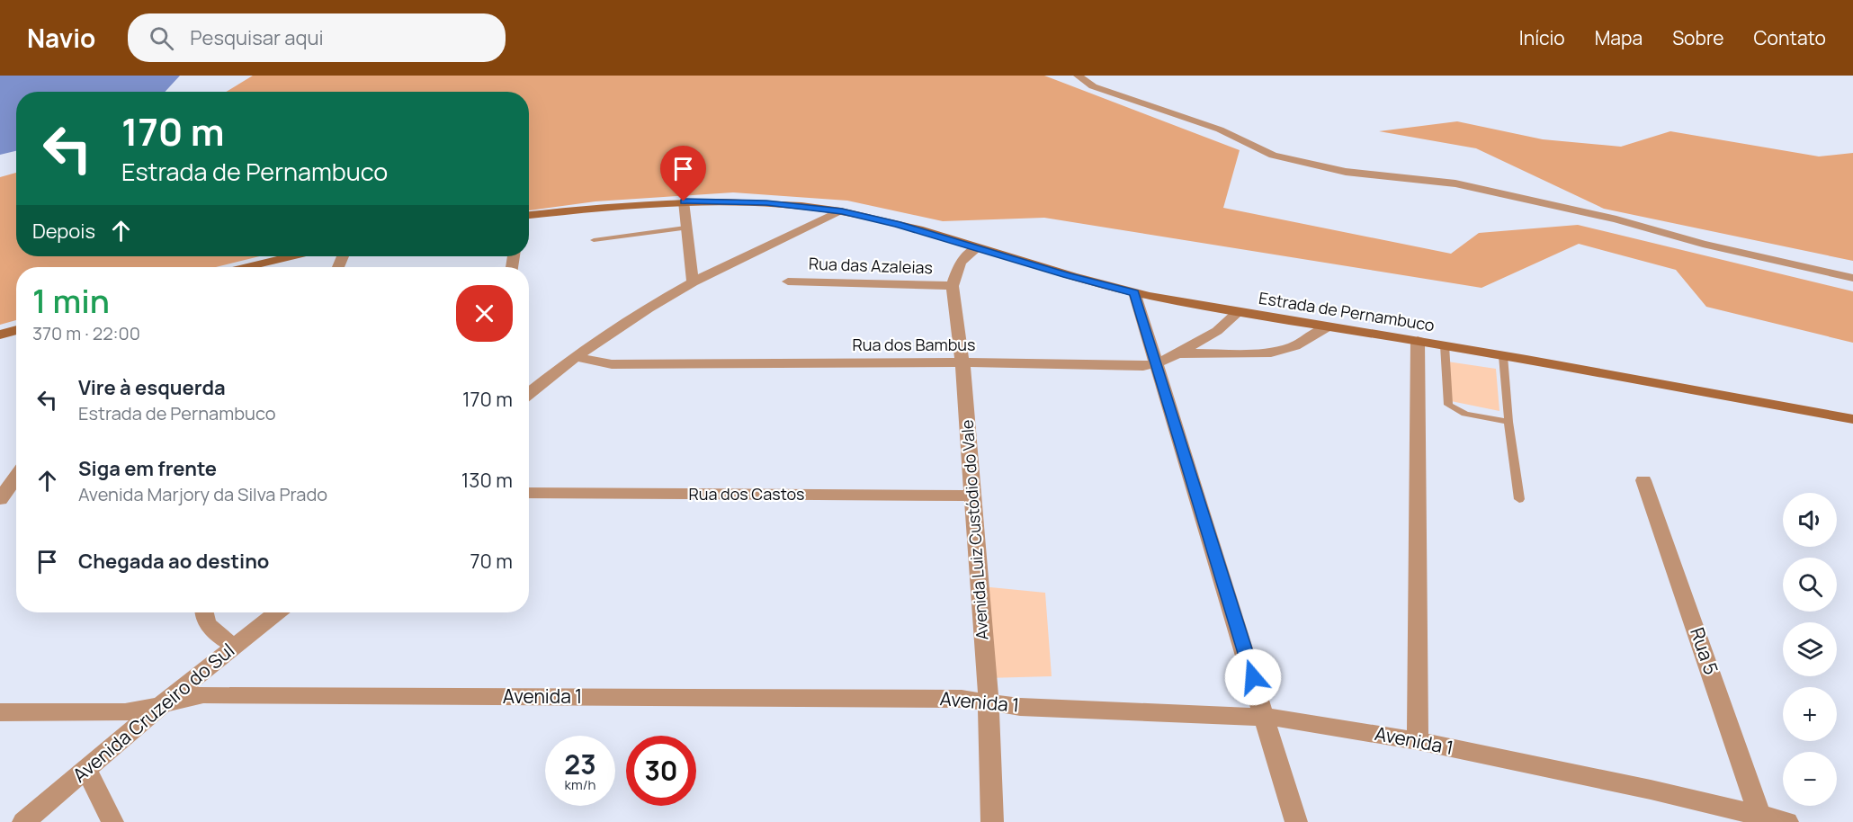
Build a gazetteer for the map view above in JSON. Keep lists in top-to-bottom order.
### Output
{
  "streets": {
    "main road": ["Estrada de Pernambuco"],
    "street": [
      "Rua das Azaleias",
      "Rua dos Bambus",
      "Rua dos Castos",
      "Avenida Luiz Custódio do Vale",
      "Rua 5",
      "Avenida 1",
      "Avenida Cruzeiro do Sul"
    ]
  },
  "crossings": [
    ["Rua das Azaleias", "Avenida Luiz Custódio do Vale"],
    ["Estrada de Pernambuco", "Rua dos Bambus"],
    ["Estrada de Pernambuco", "Avenida Luiz Custódio do Vale"],
    ["Rua dos Bambus", "Avenida Luiz Custódio do Vale"],
    ["Rua dos Castos", "Avenida Luiz Custódio do Vale"],
    ["Avenida Luiz Custódio do Vale", "Avenida 1"],
    ["Rua 5", "Avenida 1"],
    ["Avenida 1", "Avenida Cruzeiro do Sul"]
  ],
  "page": {
    "header": "Navio",
    "search": "Pesquisar aqui",
    "nav": [
      "Início",
      "Mapa",
      "Sobre",
      "Contato"
    ],
    "turn": ["170 m", "Estrada de Pernambuco"],
    "then": "Depois",
    "heading": ["1 min", "370 m · 22:00"],
    "list": [
      {
        "name": "Vire à esquerda",
        "note": "Estrada de Pernambuco",
        "value": "170 m"
      },
      {
        "name": "Siga em frente",
        "note": "Avenida Marjory da Silva Prado",
        "value": "130 m"
      },
      {
        "name": "Chegada ao destino",
        "value": "70 m"
      }
    ],
    "map_buttons": ["+", "−"],
    "speed": "23 km/h",
    "limit": "30"
  }
}
